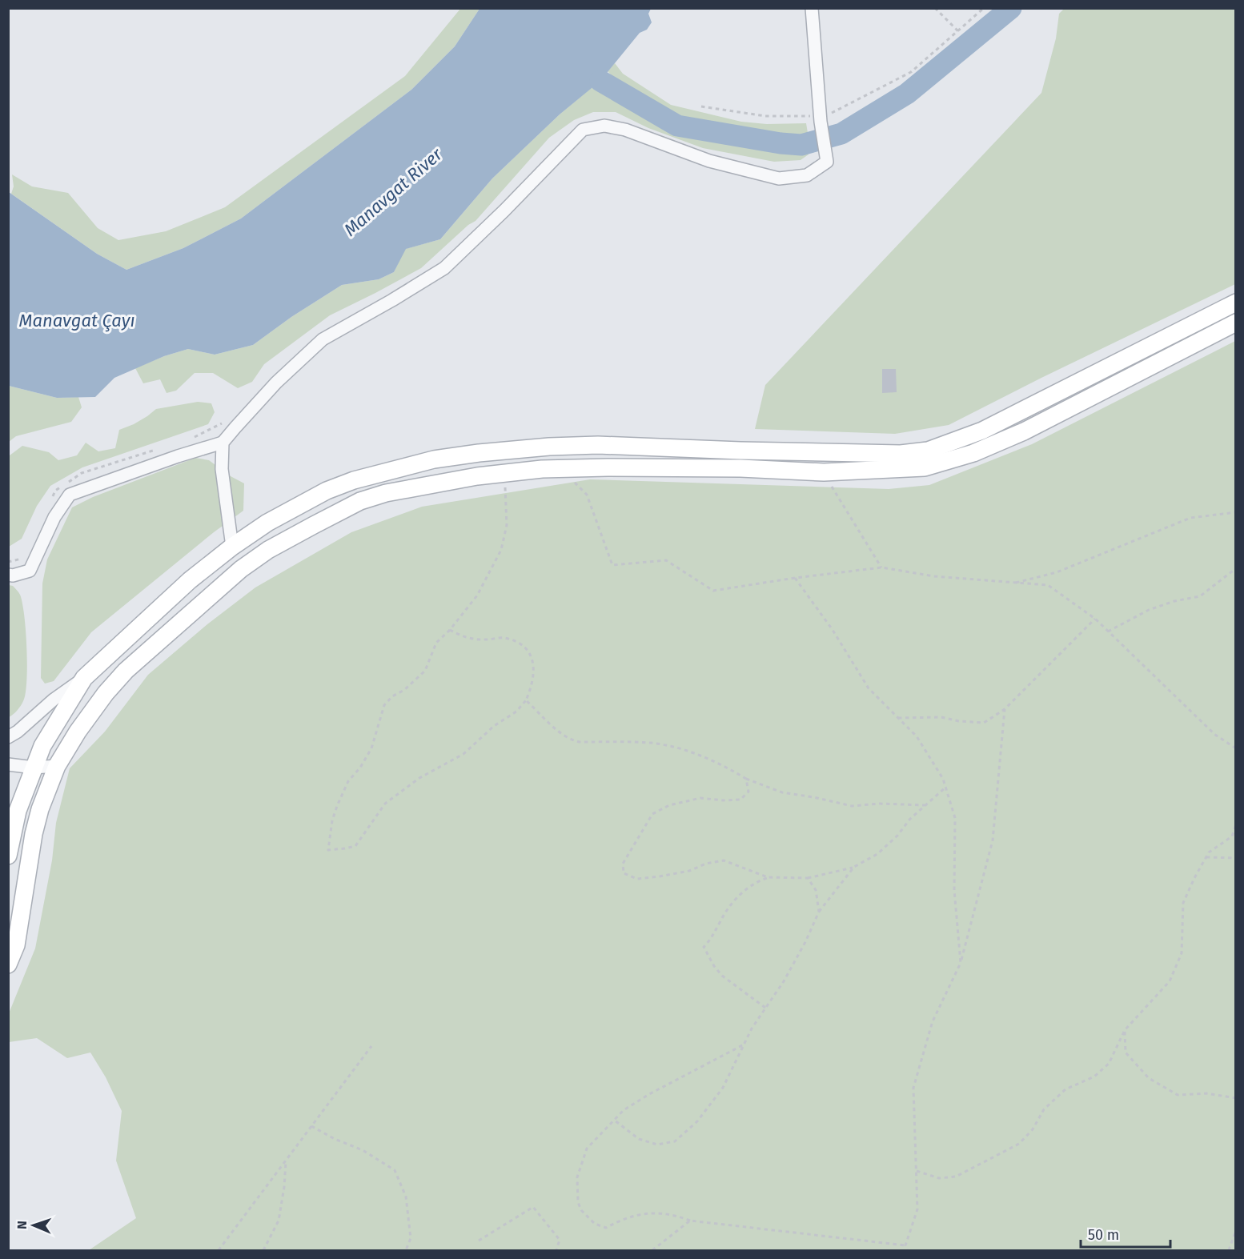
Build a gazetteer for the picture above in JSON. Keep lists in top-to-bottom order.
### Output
{
  "water": ["Manavgat River", "Manavgat Çayı"],
  "scale_bar": "50 m",
  "north": "left"
}
